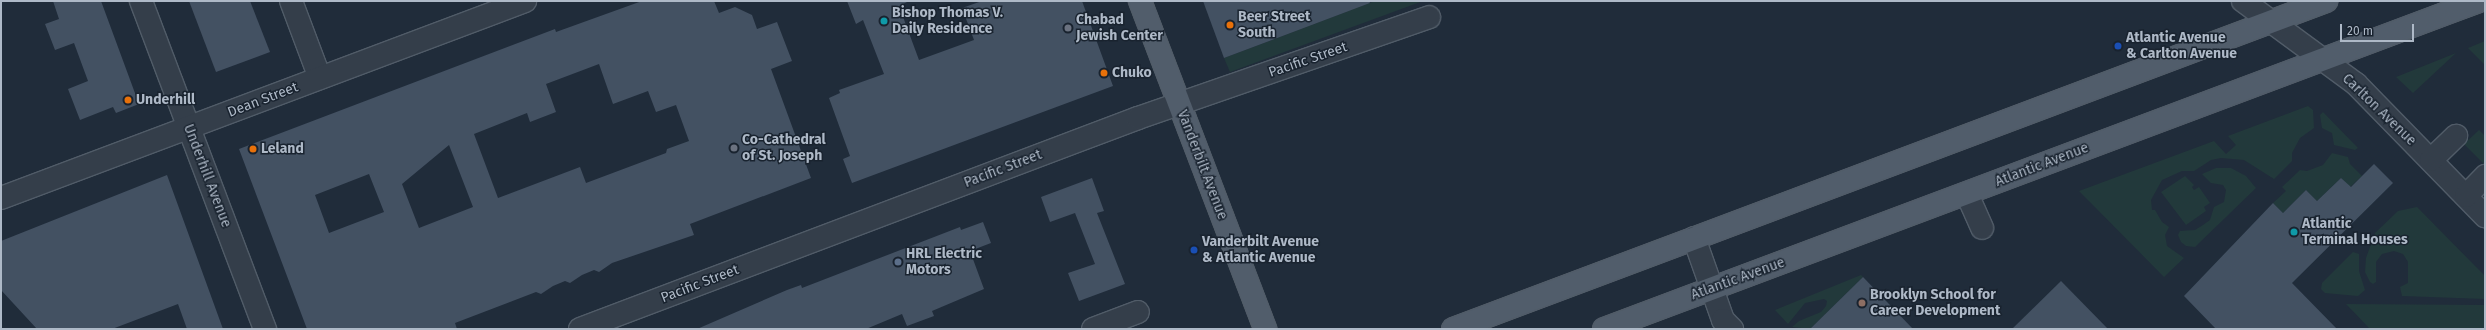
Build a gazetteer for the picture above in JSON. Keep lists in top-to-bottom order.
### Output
{
  "streets": {
    "main road": ["Vanderbilt Avenue", "Atlantic Avenue"],
    "street": [
      "Pacific Street",
      "Dean Street",
      "Carlton Avenue",
      "Underhill Avenue"
    ]
  },
  "crossings": [
    ["Pacific Street", "Vanderbilt Avenue"],
    ["Dean Street", "Underhill Avenue"],
    ["Carlton Avenue", "Atlantic Avenue"]
  ],
  "places": [
    "Bishop Thomas V. Daily Residence",
    "Beer Street South",
    "Chabad Jewish Center",
    "Atlantic Avenue & Carlton Avenue",
    "Chuko",
    "Underhill",
    "Co-Cathedral of St. Joseph",
    "Leland",
    "Atlantic Terminal Houses",
    "Vanderbilt Avenue & Atlantic Avenue",
    "HRL Electric Motors",
    "Brooklyn School for Career Development"
  ],
  "scale_bar": "20 m"
}
